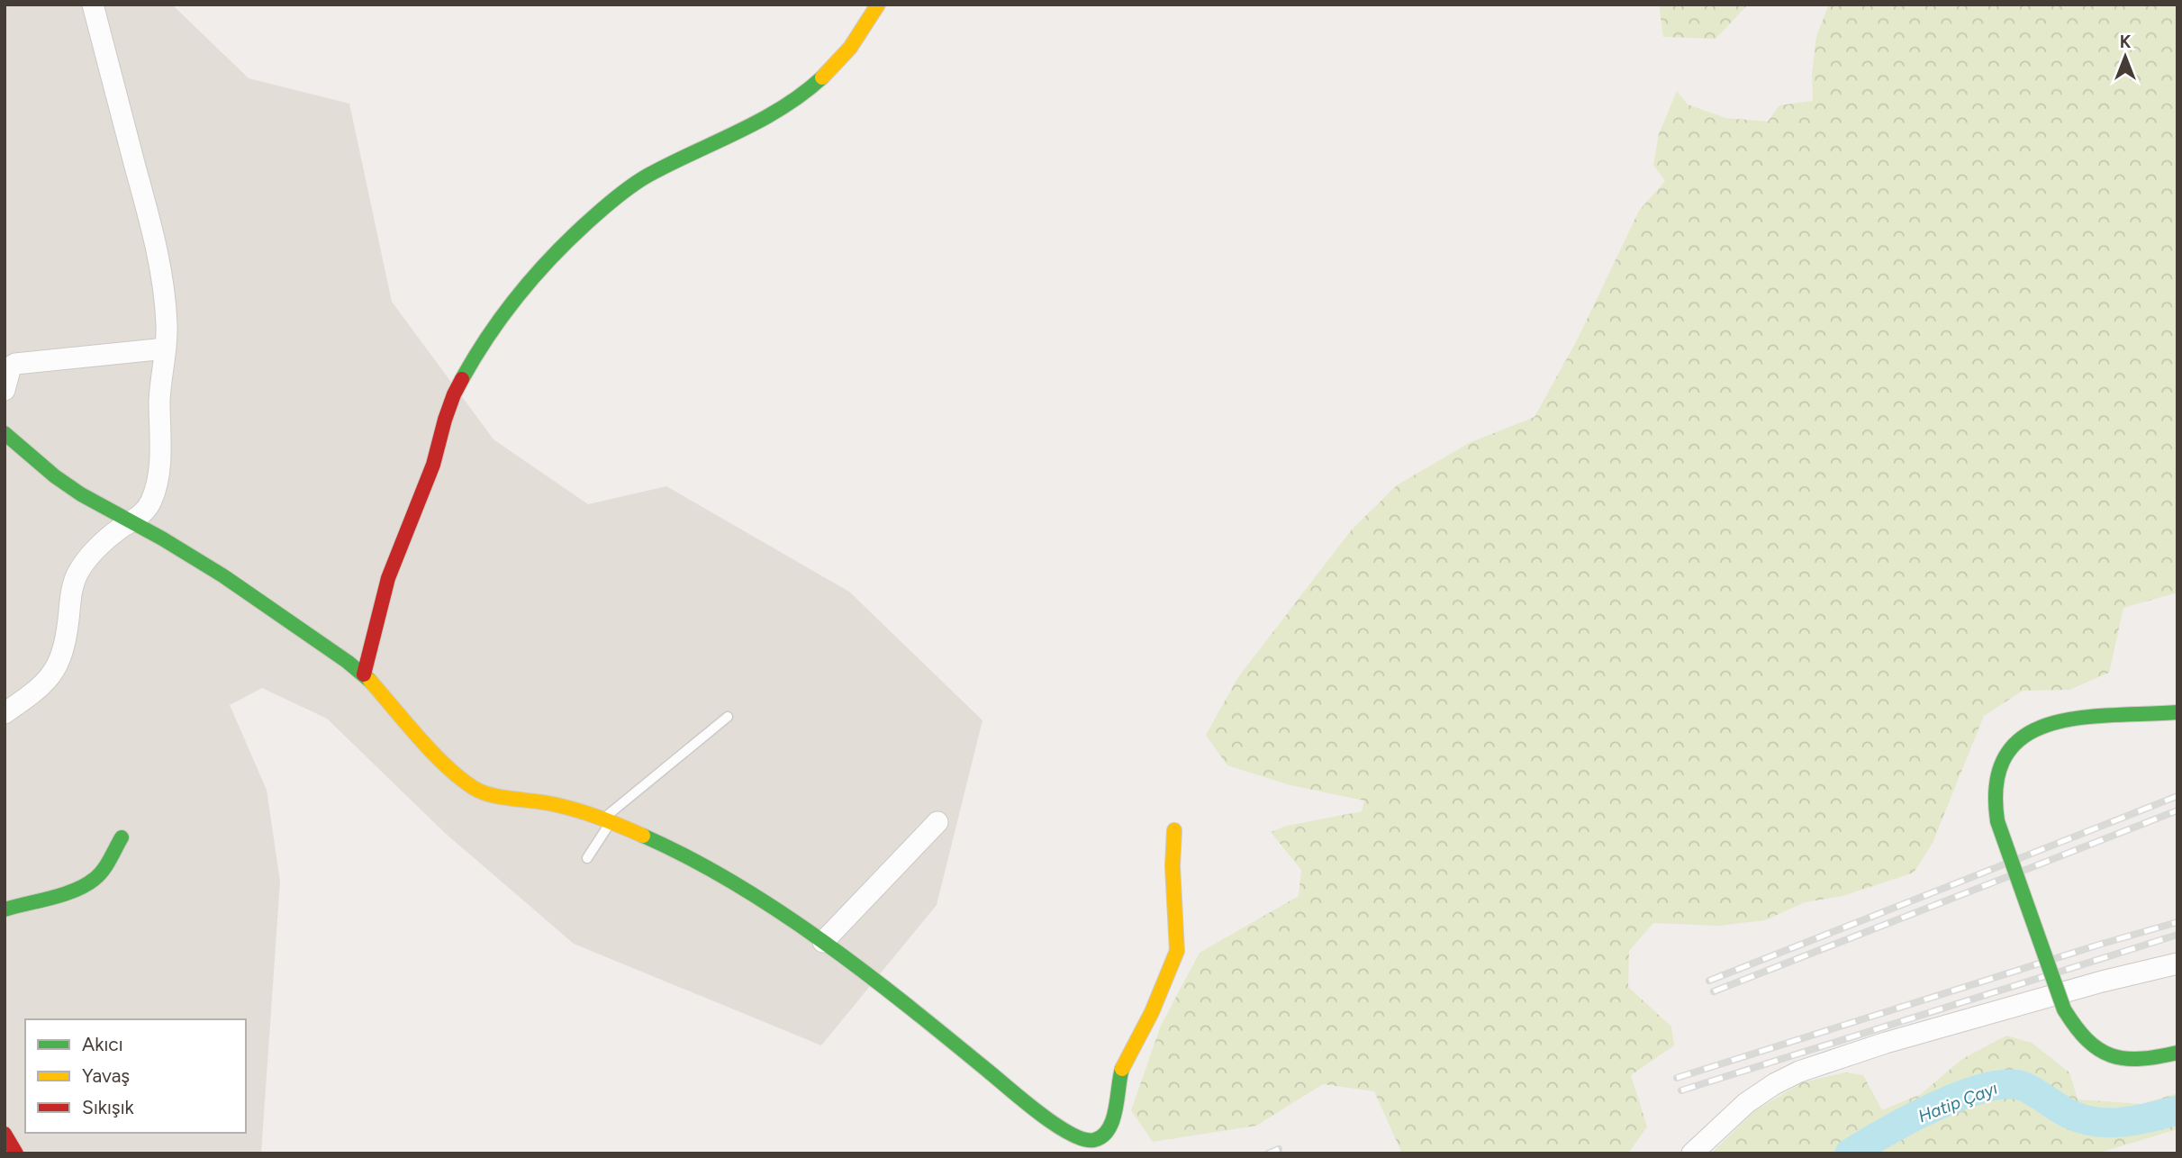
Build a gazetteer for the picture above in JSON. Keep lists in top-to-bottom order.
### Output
{
  "water": ["Hatip Çayı"],
  "legend": ["Akıcı", "Yavaş", "Sıkışık"],
  "north": "top"
}
